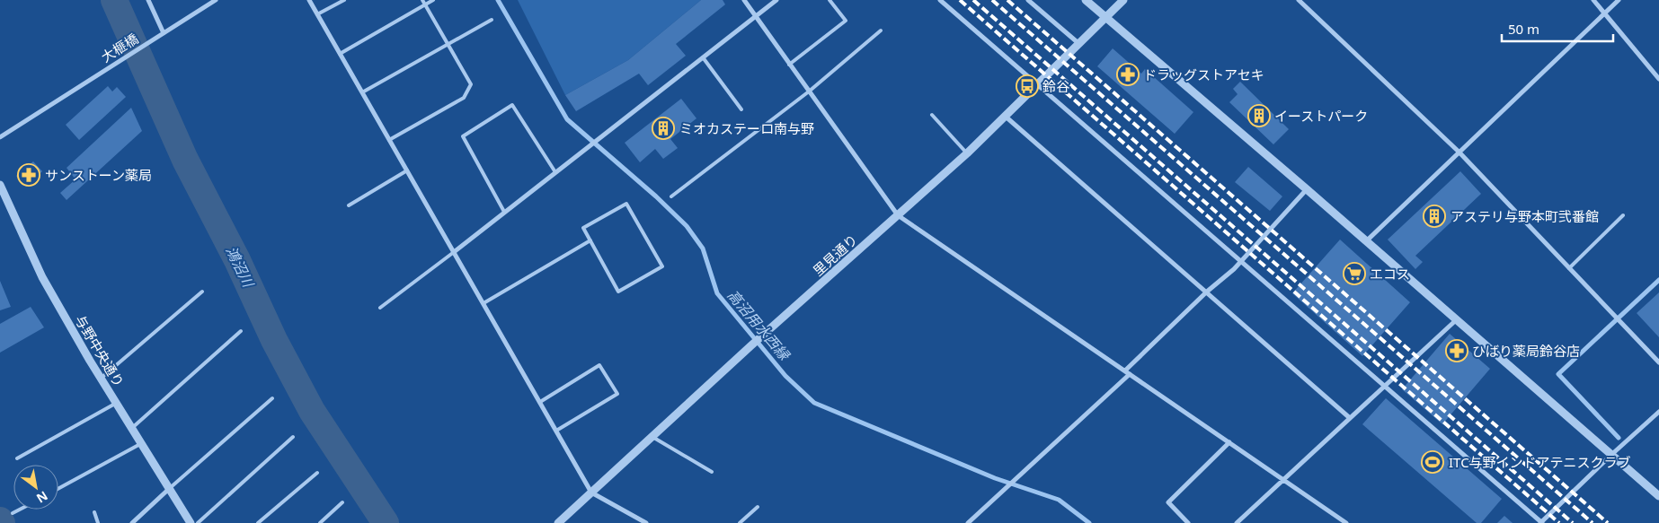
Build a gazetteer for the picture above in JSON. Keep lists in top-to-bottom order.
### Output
{
  "streets": {
    "street": ["大榧橋", "里見通り", "与野中央通り"]
  },
  "water": ["鴻沼川", "高沼用水西縁"],
  "places": {
    "pharmacy": ["ドラッグストアセキ", "サンストーン薬局", "ひばり薬局鈴谷店"],
    "bus stop": ["鈴谷"],
    "building": ["イーストパーク", "ミオカステーロ南与野", "アステリ与野本町弐番館"],
    "supermarket": ["エコス"],
    "sports": ["ITC与野インドアテニスクラブ"]
  },
  "scale_bar": "50 m",
  "north": "bottom right"
}
